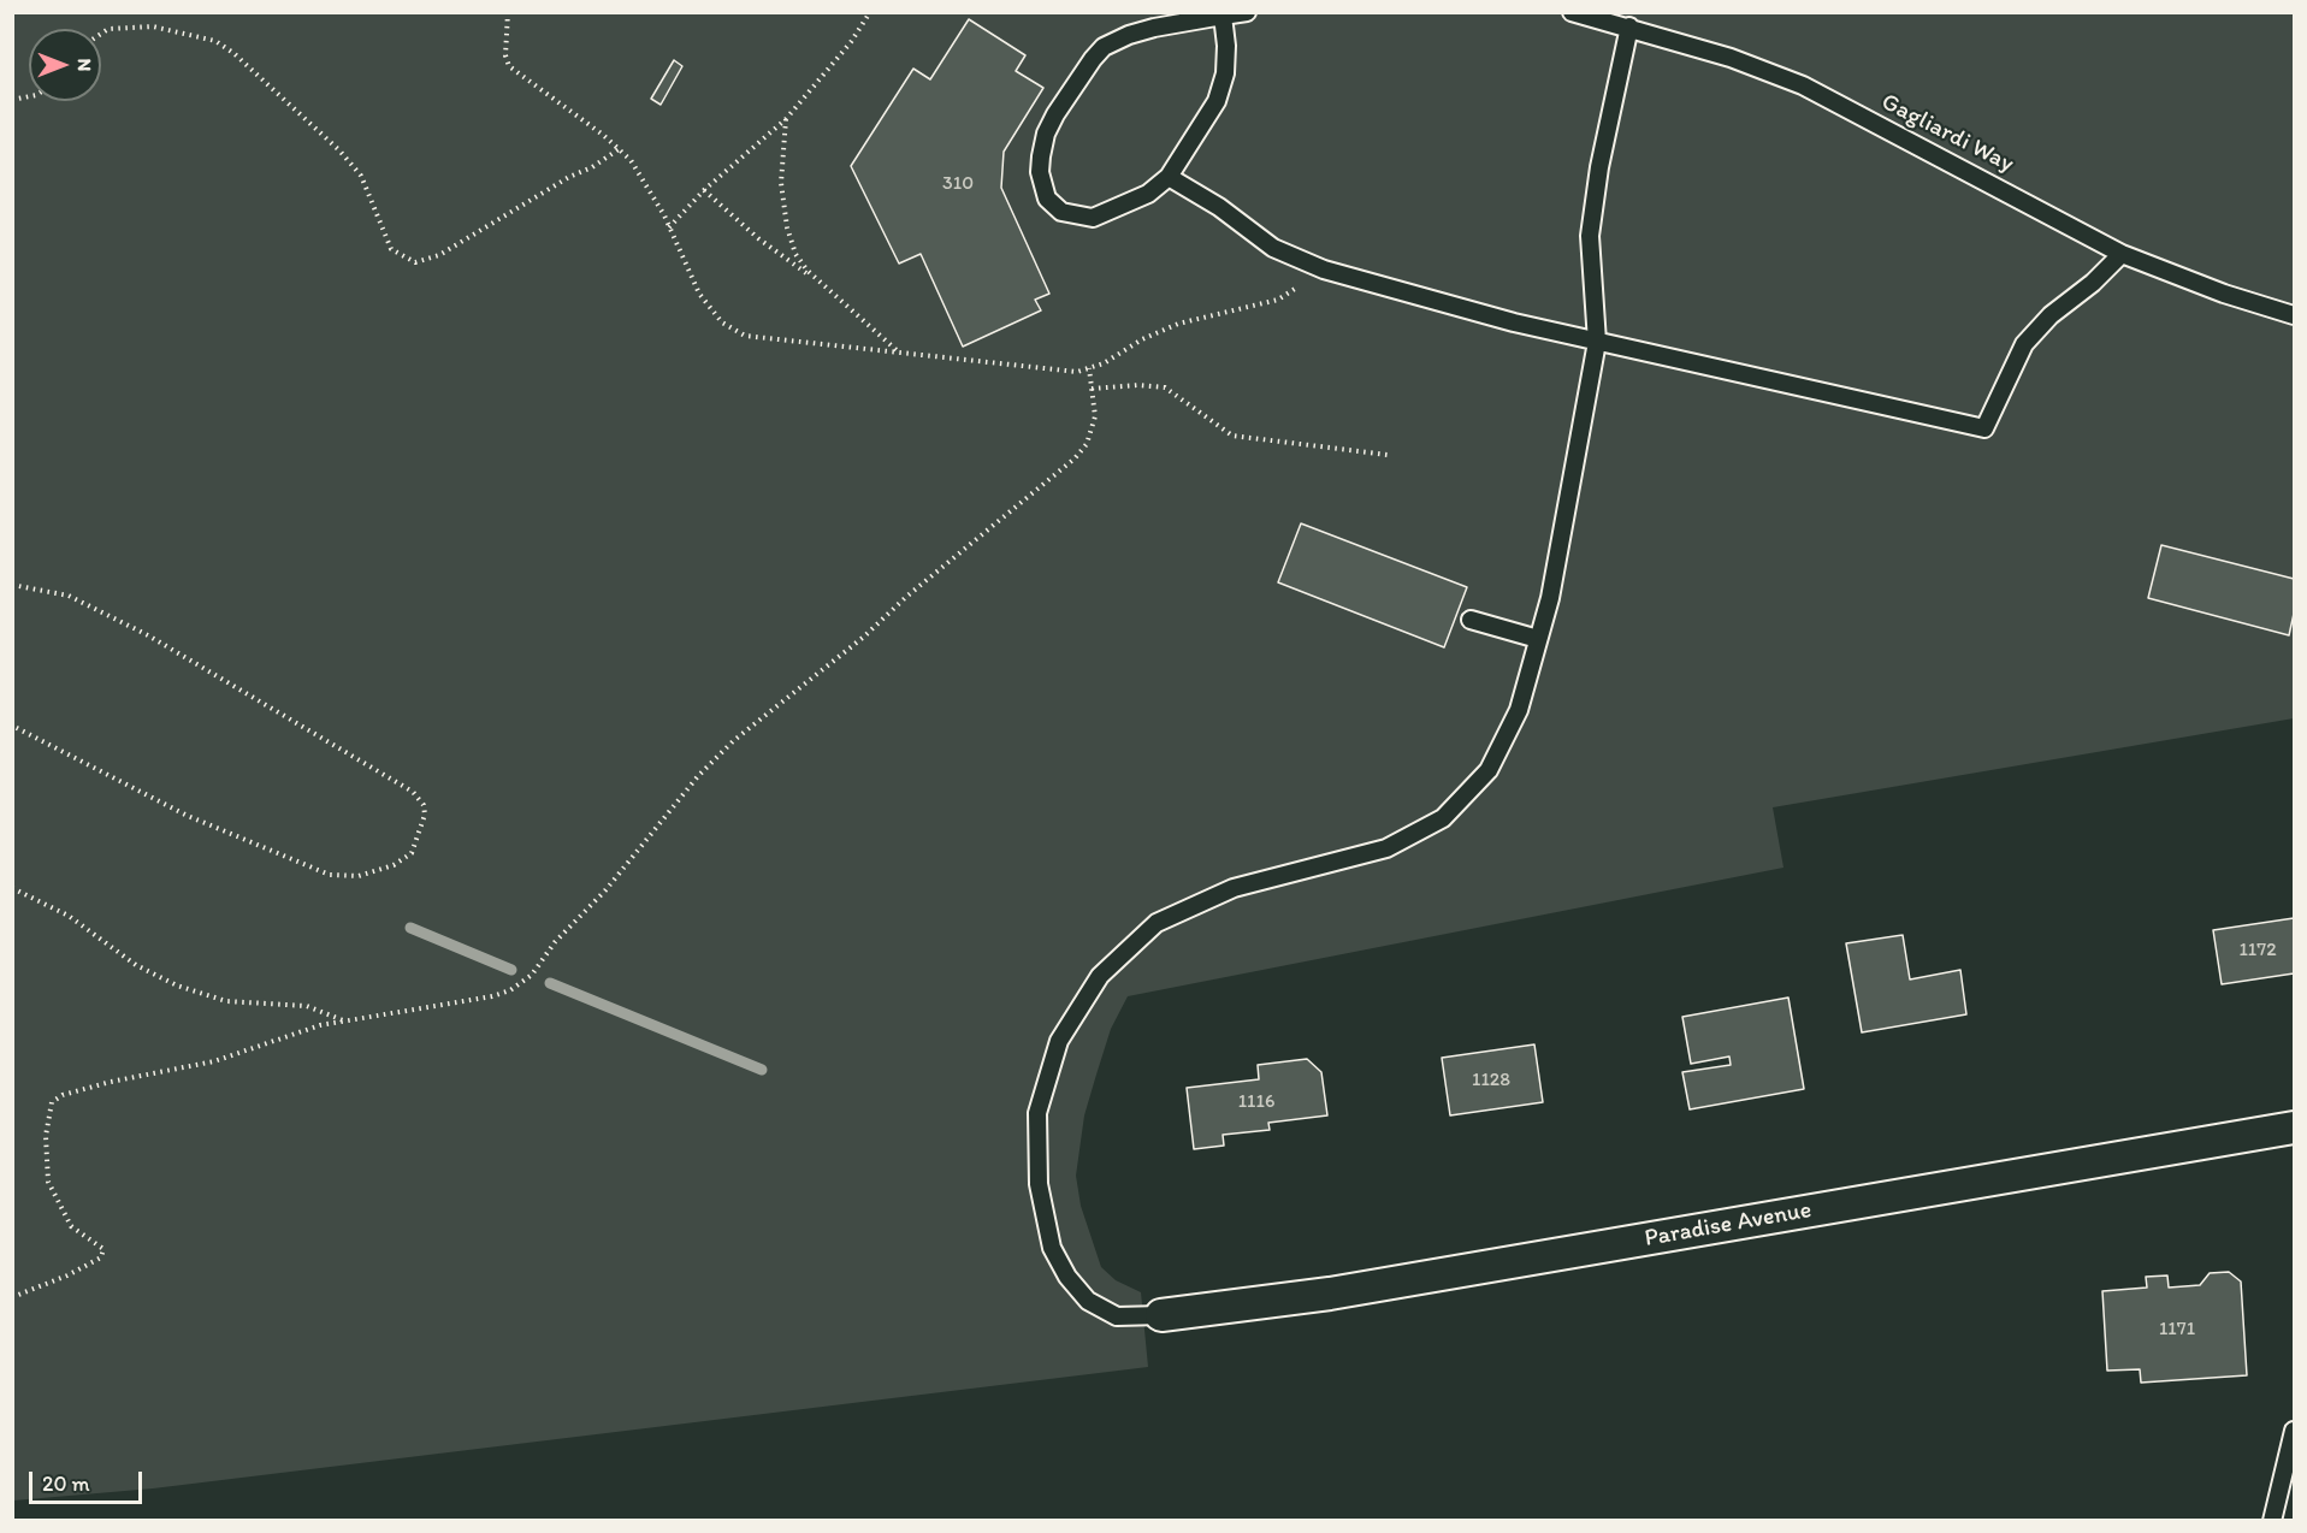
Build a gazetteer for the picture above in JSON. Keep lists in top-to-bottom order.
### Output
{
  "streets": {
    "street": ["Paradise Avenue"],
    "lane": ["Gagliardi Way"]
  },
  "house_numbers": [
    "310",
    "1172",
    "1128",
    "1116",
    "1171"
  ],
  "scale_bar": "20 m",
  "north": "right"
}
